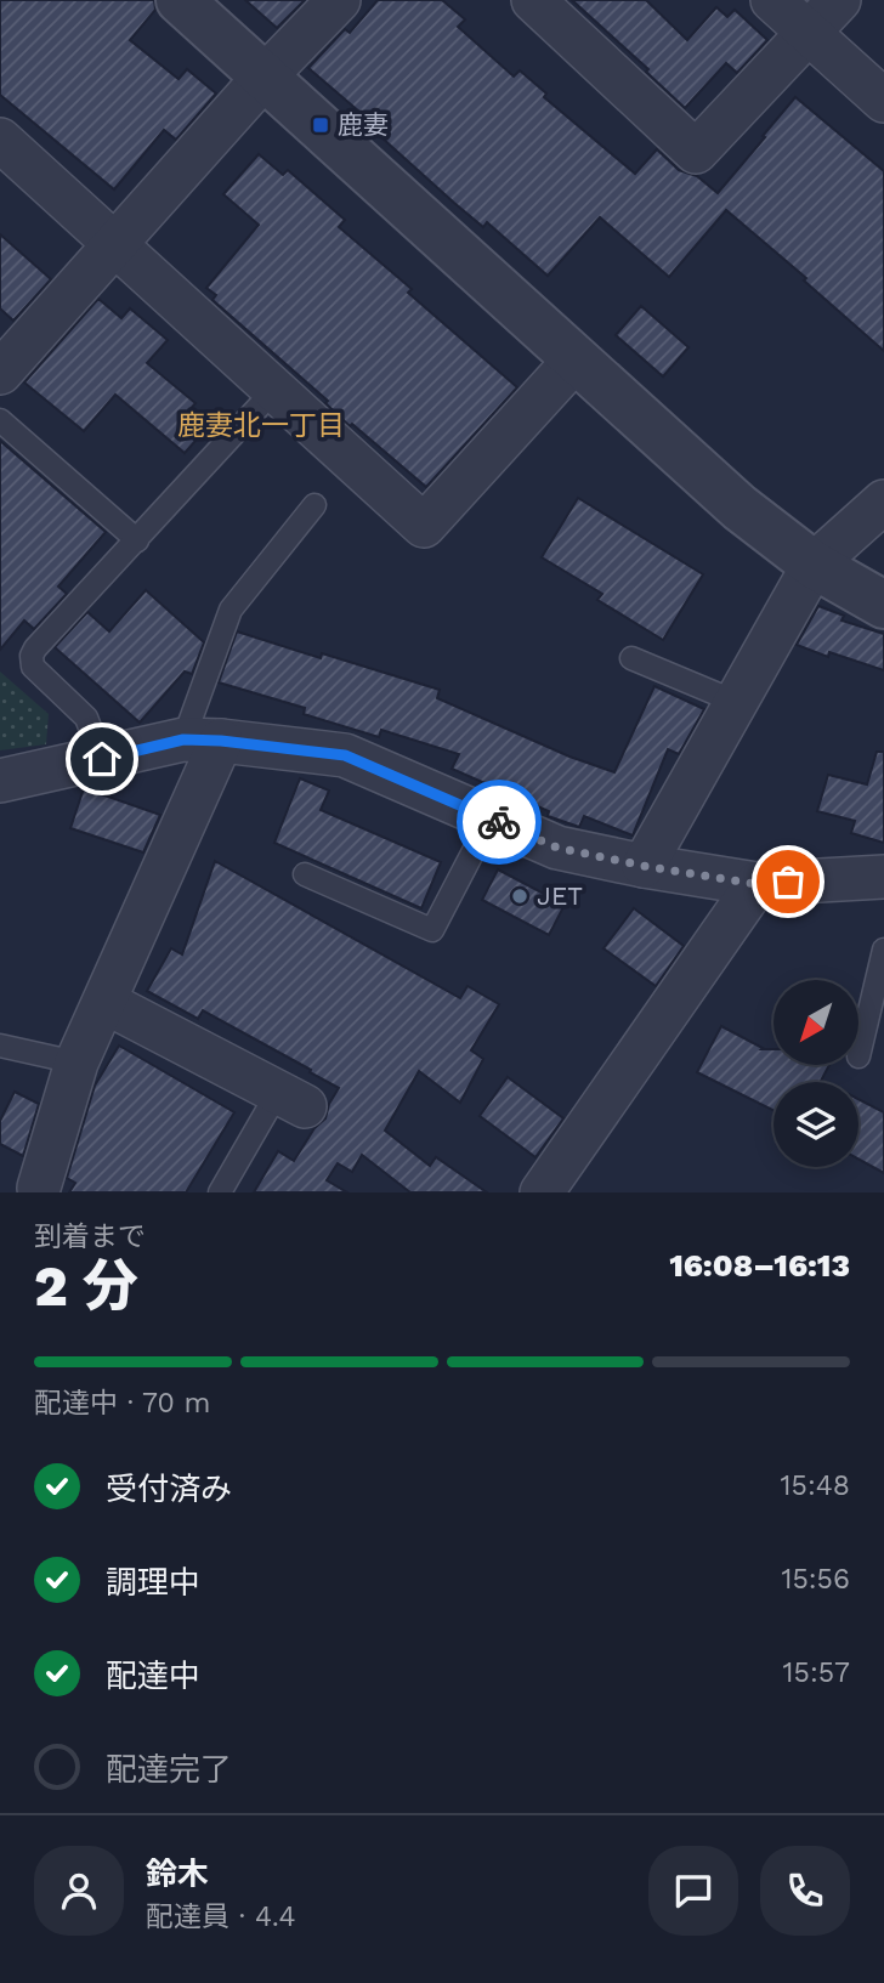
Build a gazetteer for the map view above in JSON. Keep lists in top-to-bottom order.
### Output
{
  "districts": ["鹿妻北一丁目"],
  "places": {
    "transit": ["鹿妻"],
    "other": ["JET"]
  },
  "north": "bottom left",
  "page": {
    "heading": ["2 分", "到着まで", "16:08–16:13"],
    "panel": ["鈴木", "配達員 · 4.4"],
    "bar": "配達中 · 70 m",
    "list": [
      ["受付済み", "15:48"],
      ["調理中", "15:56"],
      ["配達中", "15:57"],
      "配達完了"
    ]
  }
}
